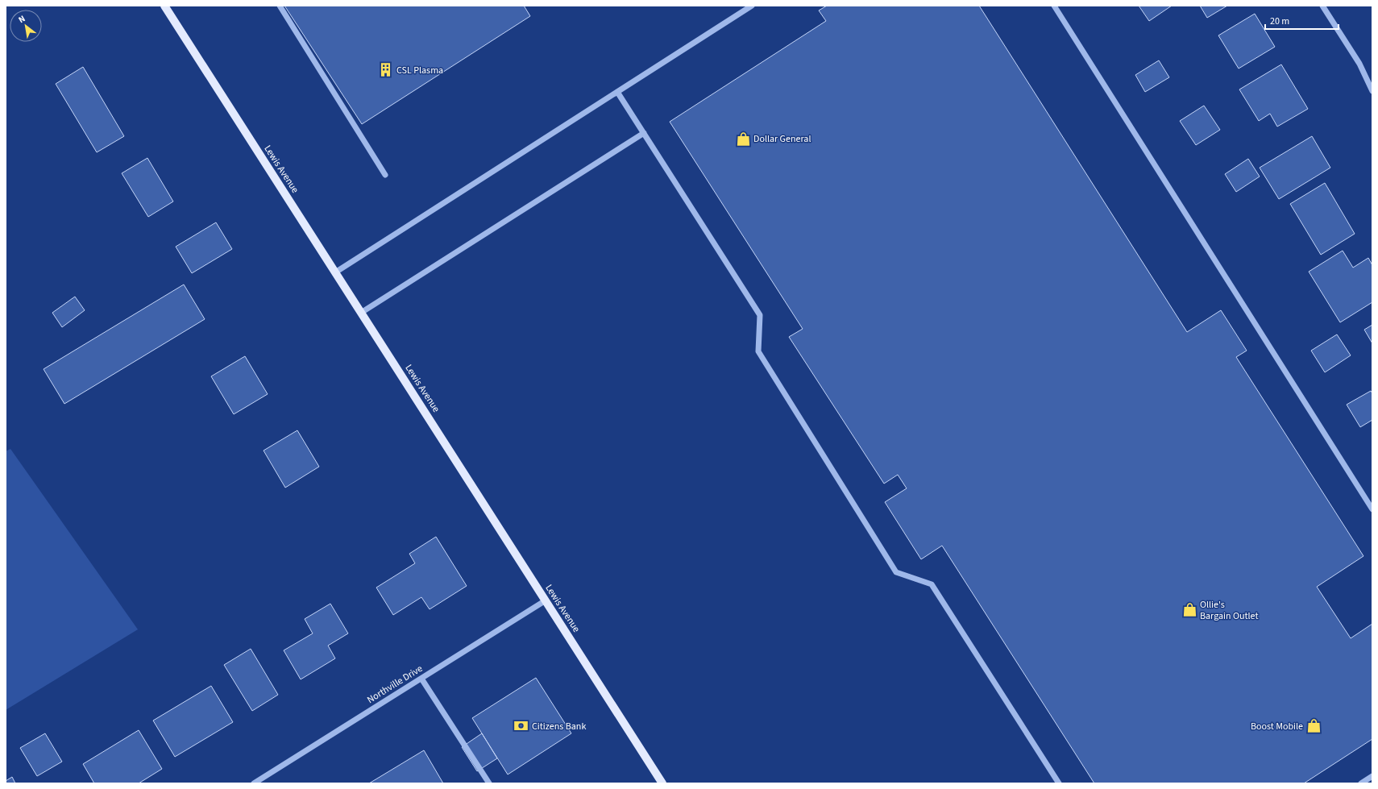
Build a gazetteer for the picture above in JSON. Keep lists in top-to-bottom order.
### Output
{
  "streets": {
    "main road": ["Lewis Avenue"],
    "street": ["Northville Drive"]
  },
  "crossings": [
    ["Lewis Avenue", "Northville Drive"]
  ],
  "places": {
    "building": ["CSL Plasma"],
    "shop": ["Dollar General", "Ollie's Bargain Outlet", "Boost Mobile"],
    "bank": ["Citizens Bank"]
  },
  "scale_bar": "20 m",
  "north": "top left"
}
